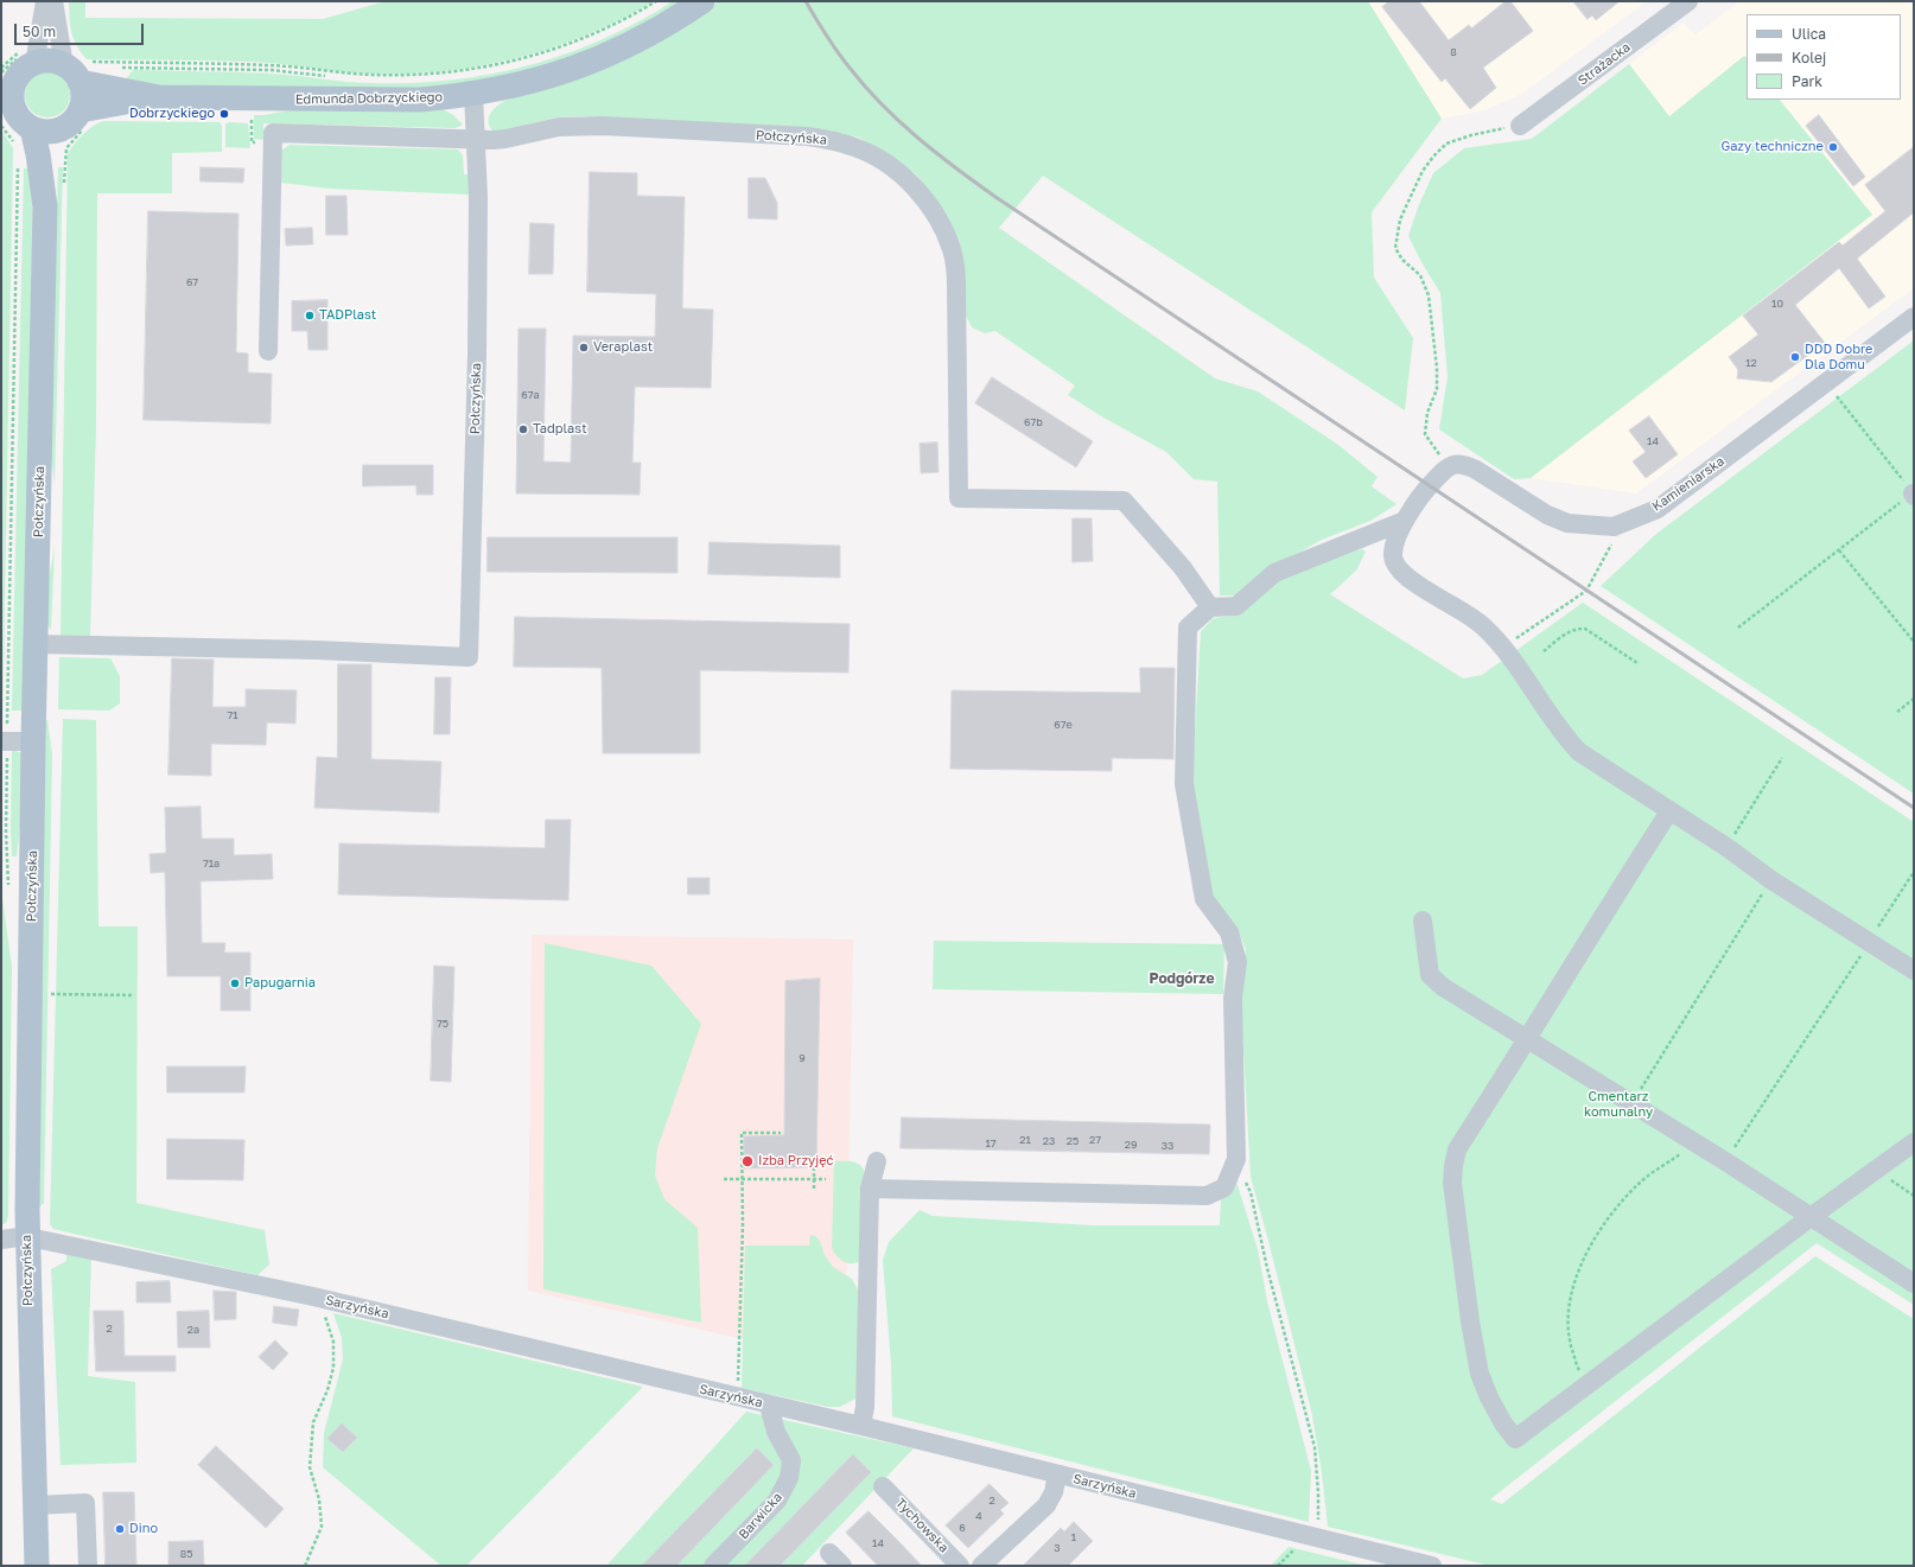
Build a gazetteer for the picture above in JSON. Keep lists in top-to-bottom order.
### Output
{
  "streets": {
    "main road": ["Edmunda Dobrzyckiego", "Połczyńska"],
    "street": [
      "Strażacka",
      "Kamieniarska",
      "Sarzyńska",
      "Barwicka",
      "Tychowska"
    ]
  },
  "crossings": [
    ["Edmunda Dobrzyckiego", "Połczyńska"],
    ["Połczyńska", "Sarzyńska"],
    ["Sarzyńska", "Barwicka"]
  ],
  "districts": ["Podgórze"],
  "parks": ["Cmentarz komunalny"],
  "places": [
    "Dobrzyckiego",
    "Gazy techniczne",
    "TADPlast",
    "Veraplast",
    "DDD Dobre Dla Domu",
    "Tadplast",
    "Papugarnia",
    "Izba Przyjęć",
    "Dino"
  ],
  "house_numbers": [
    "8",
    "67",
    "10",
    "12",
    "67a",
    "67b",
    "14",
    "71",
    "67e",
    "71a",
    "75",
    "9",
    "21",
    "27",
    "23",
    "25",
    "17",
    "29",
    "33",
    "2",
    "2a",
    "2",
    "4",
    "6",
    "1",
    "14",
    "3",
    "85"
  ],
  "legend": ["Ulica", "Kolej", "Park"],
  "scale_bar": "50 m"
}
